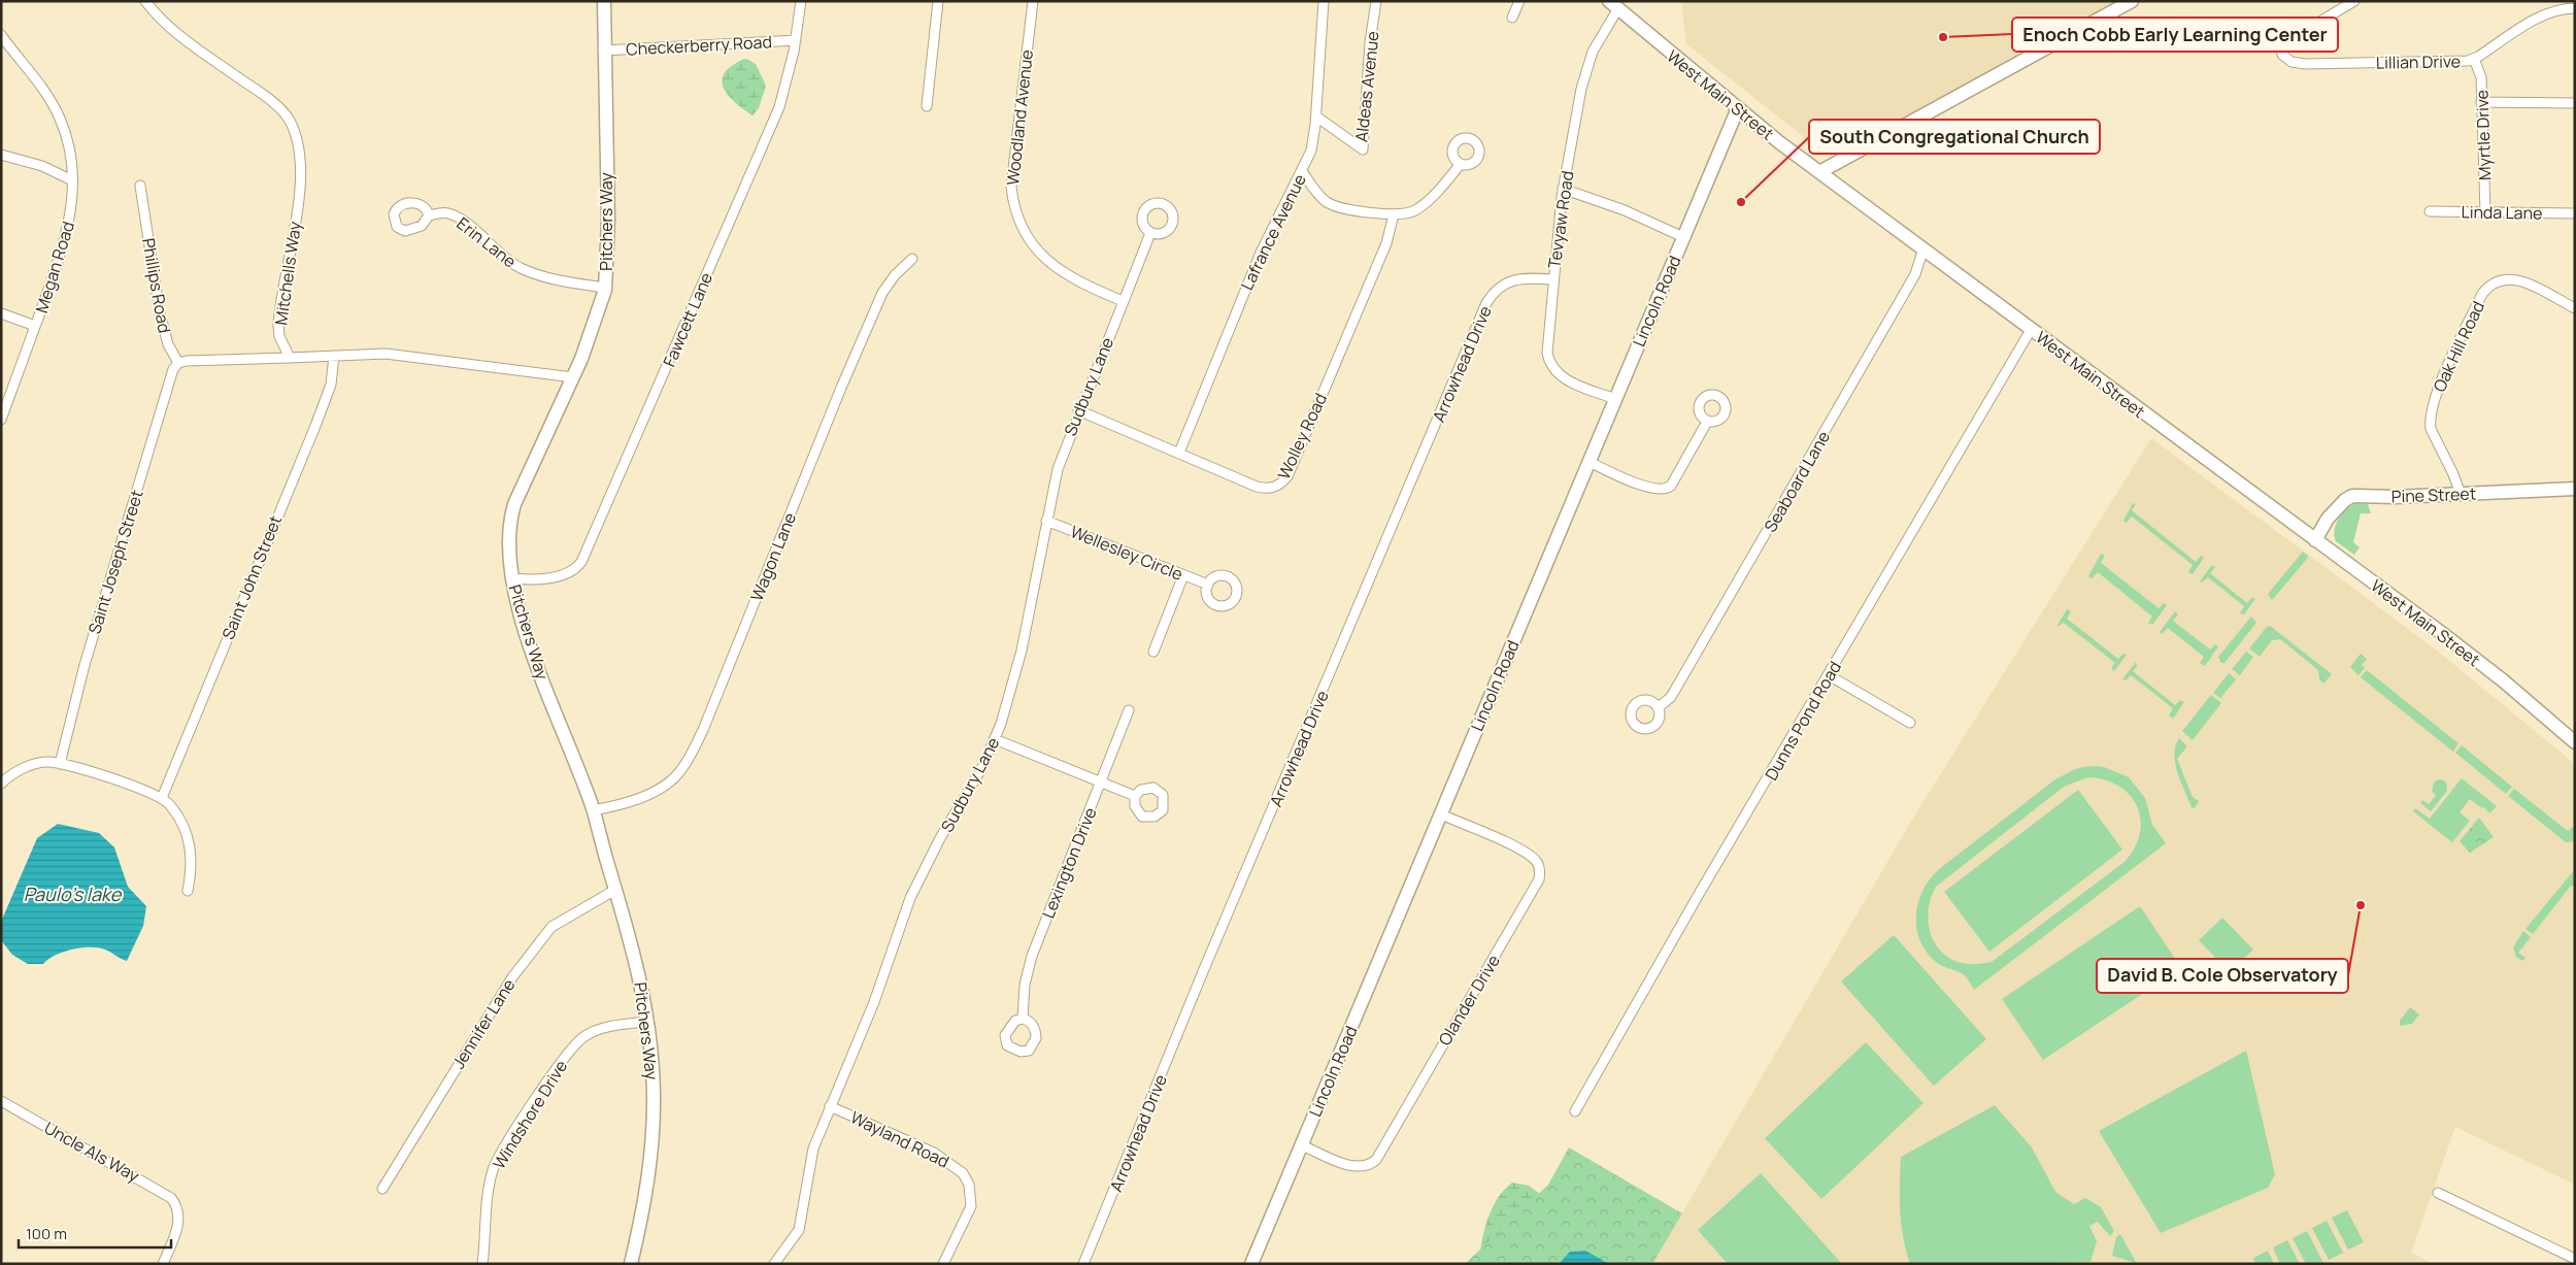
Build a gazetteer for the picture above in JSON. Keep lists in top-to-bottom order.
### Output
{
  "streets": {
    "main road": [
      "West Main Street",
      "Pitchers Way",
      "Lincoln Road",
      "Pine Street"
    ],
    "street": [
      "Checkerberry Road",
      "Lillian Drive",
      "Aldeas Avenue",
      "Woodland Avenue",
      "Myrtle Drive",
      "Linda Lane",
      "Tevyaw Road",
      "Lafrance Avenue",
      "Erin Lane",
      "Megan Road",
      "Mitchells Way",
      "Phillips Road",
      "Fawcett Lane",
      "Oak Hill Road",
      "Arrowhead Drive",
      "Sudbury Lane",
      "Wolley Road",
      "Seaboard Lane",
      "Wellesley Circle",
      "Wagon Lane",
      "Saint Joseph Street",
      "Saint John Street",
      "Dunns Pond Road",
      "Lexington Drive",
      "Olander Drive",
      "Jennifer Lane",
      "Windshore Drive",
      "Wayland Road",
      "Uncle Als Way"
    ]
  },
  "crossings": [
    ["Checkerberry Road", "Pitchers Way"],
    ["Checkerberry Road", "Fawcett Lane"],
    ["Lillian Drive", "Myrtle Drive"],
    ["Aldeas Avenue", "Lafrance Avenue"],
    ["West Main Street", "Tevyaw Road"],
    ["West Main Street", "Lincoln Road"],
    ["West Main Street", "Seaboard Lane"],
    ["West Main Street", "Pine Street"],
    ["West Main Street", "Dunns Pond Road"],
    ["Woodland Avenue", "Sudbury Lane"],
    ["Myrtle Drive", "Linda Lane"],
    ["Tevyaw Road", "Lincoln Road"],
    ["Tevyaw Road", "Arrowhead Drive"],
    ["Pitchers Way", "Erin Lane"],
    ["Pitchers Way", "Fawcett Lane"],
    ["Pitchers Way", "Wagon Lane"],
    ["Pitchers Way", "Jennifer Lane"],
    ["Pitchers Way", "Windshore Drive"],
    ["Lafrance Avenue", "Wolley Road"],
    ["Phillips Road", "Saint Joseph Street"],
    ["Lincoln Road", "Olander Drive"],
    ["Oak Hill Road", "Pine Street"],
    ["Sudbury Lane", "Wolley Road"],
    ["Sudbury Lane", "Wellesley Circle"],
    ["Sudbury Lane", "Wayland Road"]
  ],
  "water": ["Paulo's lake"],
  "places": ["Enoch Cobb Early Learning Center", "South Congregational Church", "David B. Cole Observatory"],
  "scale_bar": "100 m"
}
